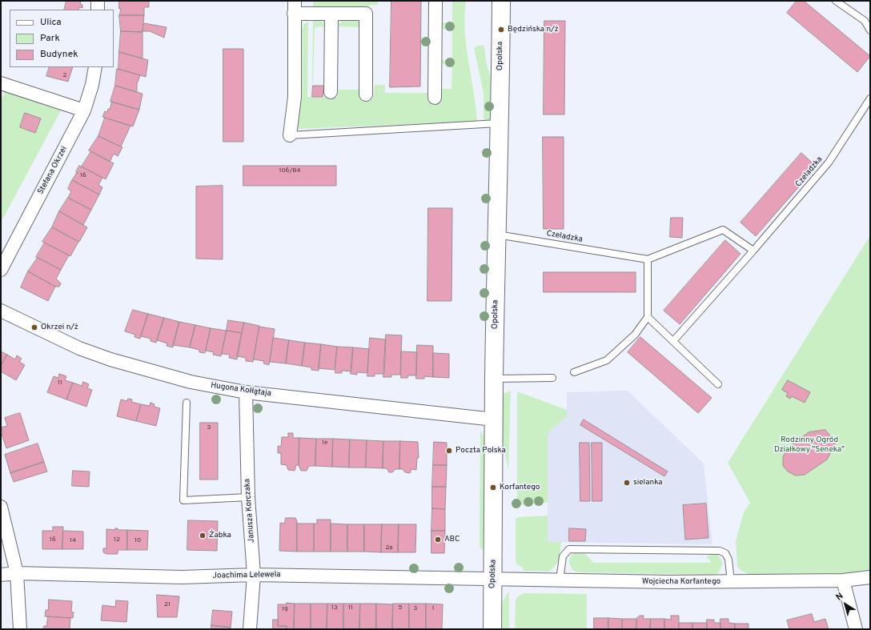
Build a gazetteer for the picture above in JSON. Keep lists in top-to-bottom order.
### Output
{
  "streets": {
    "street": [
      "Opolska",
      "Stefana Okrzei",
      "Hugona Kołłątaja",
      "Janusza Korczaka",
      "Joachima Lelewela",
      "Wojciecha Korfantego"
    ],
    "lane": ["Czeladzka"]
  },
  "crossings": [
    ["Opolska", "Czeladzka"],
    ["Opolska", "Hugona Kołłątaja"],
    ["Opolska", "Joachima Lelewela"],
    ["Opolska", "Wojciecha Korfantego"],
    ["Hugona Kołłątaja", "Janusza Korczaka"],
    ["Janusza Korczaka", "Joachima Lelewela"],
    ["Joachima Lelewela", "Wojciecha Korfantego"]
  ],
  "parks": ["Rodzinny Ogród Działkowy \"Seneka\""],
  "places": [
    "Będzińska n/ż",
    "Okrzei n/ż",
    "Poczta Polska",
    "sielanka",
    "Korfantego",
    "Żabka",
    "ABC"
  ],
  "house_numbers": [
    "2",
    "106/B4",
    "16",
    "11",
    "3",
    "1e",
    "16",
    "12",
    "14",
    "10",
    "2a",
    "21",
    "13",
    "11",
    "5",
    "3",
    "1",
    "19"
  ],
  "legend": ["Ulica", "Park", "Budynek"],
  "north": "top left"
}
